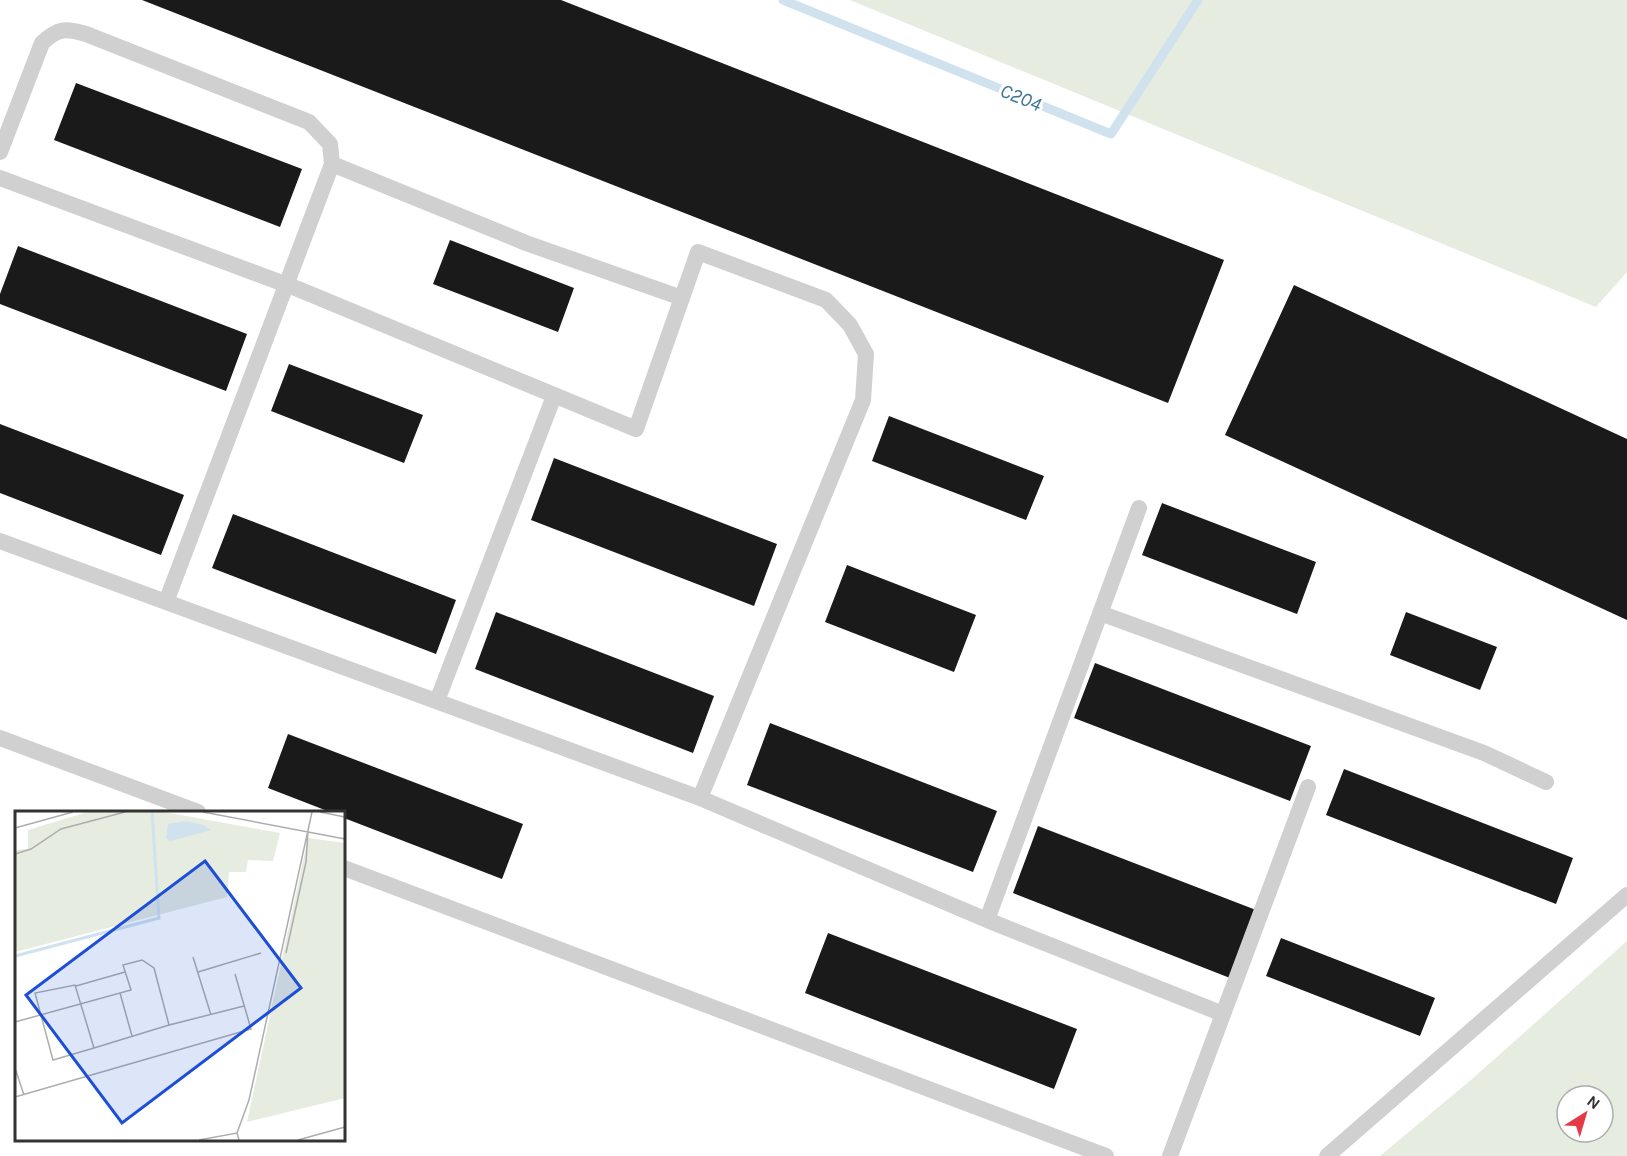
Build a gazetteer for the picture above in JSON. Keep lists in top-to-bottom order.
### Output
{
  "water": ["C204"],
  "north": "top right"
}
